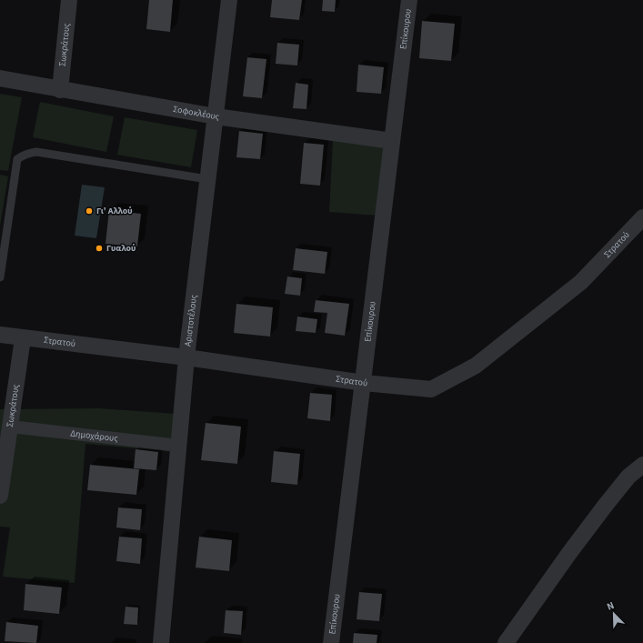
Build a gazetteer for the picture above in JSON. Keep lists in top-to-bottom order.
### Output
{
  "streets": {
    "street": [
      "Επίκουρου",
      "Σωκράτους",
      "Σοφοκλέους",
      "Στρατού",
      "Αριστοτέλους",
      "Δημοχάρους"
    ]
  },
  "crossings": [
    ["Επίκουρου", "Σοφοκλέους"],
    ["Επίκουρου", "Στρατού"],
    ["Σωκράτους", "Σοφοκλέους"],
    ["Σωκράτους", "Στρατού"],
    ["Σωκράτους", "Δημοχάρους"],
    ["Σοφοκλέους", "Αριστοτέλους"],
    ["Στρατού", "Αριστοτέλους"],
    ["Αριστοτέλους", "Δημοχάρους"]
  ],
  "places": ["Γι' Αλλού", "Γυαλού"],
  "north": "top left"
}
